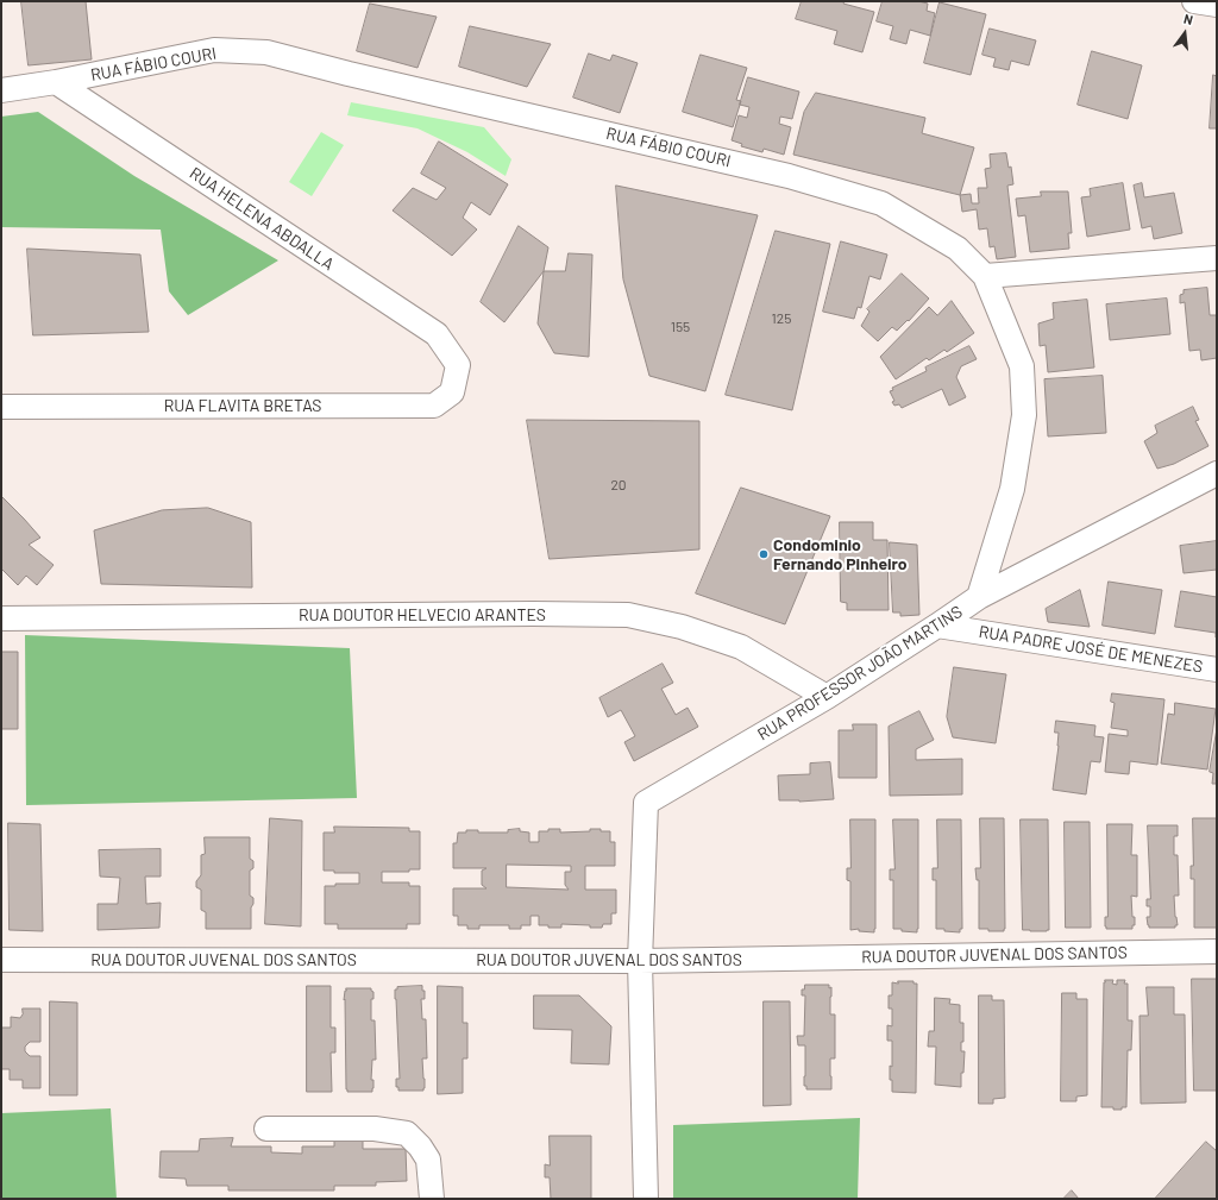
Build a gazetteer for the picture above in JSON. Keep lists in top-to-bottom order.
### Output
{
  "streets": {
    "street": [
      "RUA FÁBIO COURI",
      "RUA HELENA ABDALLA",
      "RUA FLAVITA BRETAS",
      "RUA DOUTOR HELVECIO ARANTES",
      "RUA PADRE JOSÉ DE MENEZES",
      "RUA PROFESSOR JOÃO MARTINS",
      "RUA DOUTOR JUVENAL DOS SANTOS"
    ]
  },
  "crossings": [
    ["RUA FÁBIO COURI", "RUA HELENA ABDALLA"],
    ["RUA FÁBIO COURI", "RUA PROFESSOR JOÃO MARTINS"],
    ["RUA HELENA ABDALLA", "RUA FLAVITA BRETAS"],
    ["RUA DOUTOR HELVECIO ARANTES", "RUA PROFESSOR JOÃO MARTINS"],
    ["RUA PADRE JOSÉ DE MENEZES", "RUA PROFESSOR JOÃO MARTINS"],
    ["RUA PROFESSOR JOÃO MARTINS", "RUA DOUTOR JUVENAL DOS SANTOS"]
  ],
  "places": ["Condominio Fernando Pinheiro"],
  "house_numbers": ["125", "155", "20"],
  "north": "top"
}
